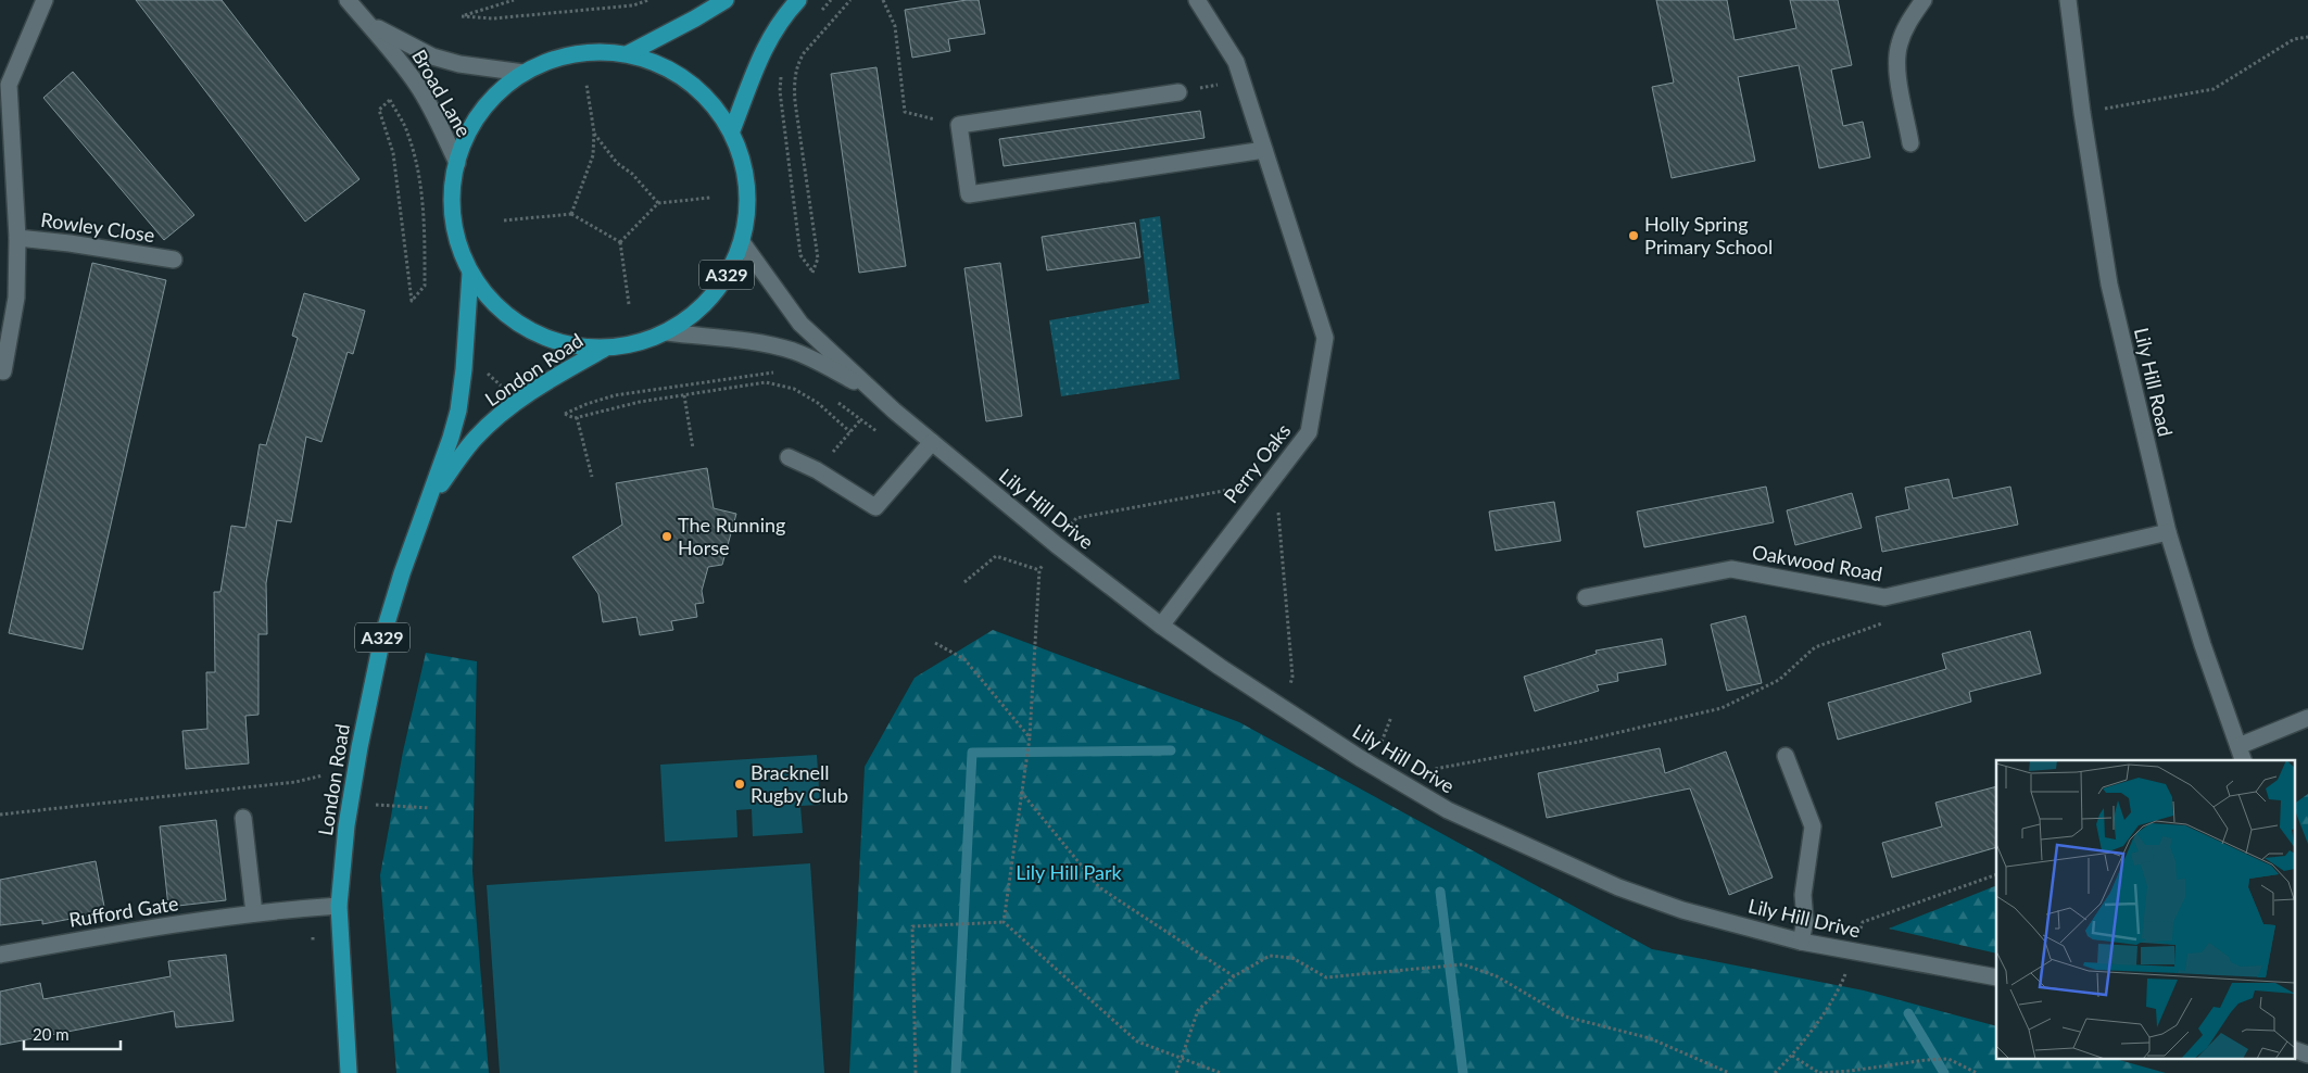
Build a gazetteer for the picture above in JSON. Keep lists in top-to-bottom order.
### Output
{
  "streets": {
    "main road": ["A329", "London Road"],
    "street": [
      "Broad Lane",
      "Rowley Close",
      "Lily Hill Road",
      "Perry Oaks",
      "Lily Hill Drive",
      "Oakwood Road",
      "Rufford Gate"
    ]
  },
  "crossings": [
    ["Broad Lane", "A329"],
    ["A329", "London Road"],
    ["A329", "Lily Hill Drive"],
    ["London Road", "Rufford Gate"],
    ["Lily Hill Road", "Oakwood Road"],
    ["Perry Oaks", "Lily Hill Drive"]
  ],
  "parks": ["Lily Hill Park"],
  "places": ["Holly Spring Primary School", "The Running Horse", "Bracknell Rugby Club"],
  "scale_bar": "20 m"
}
